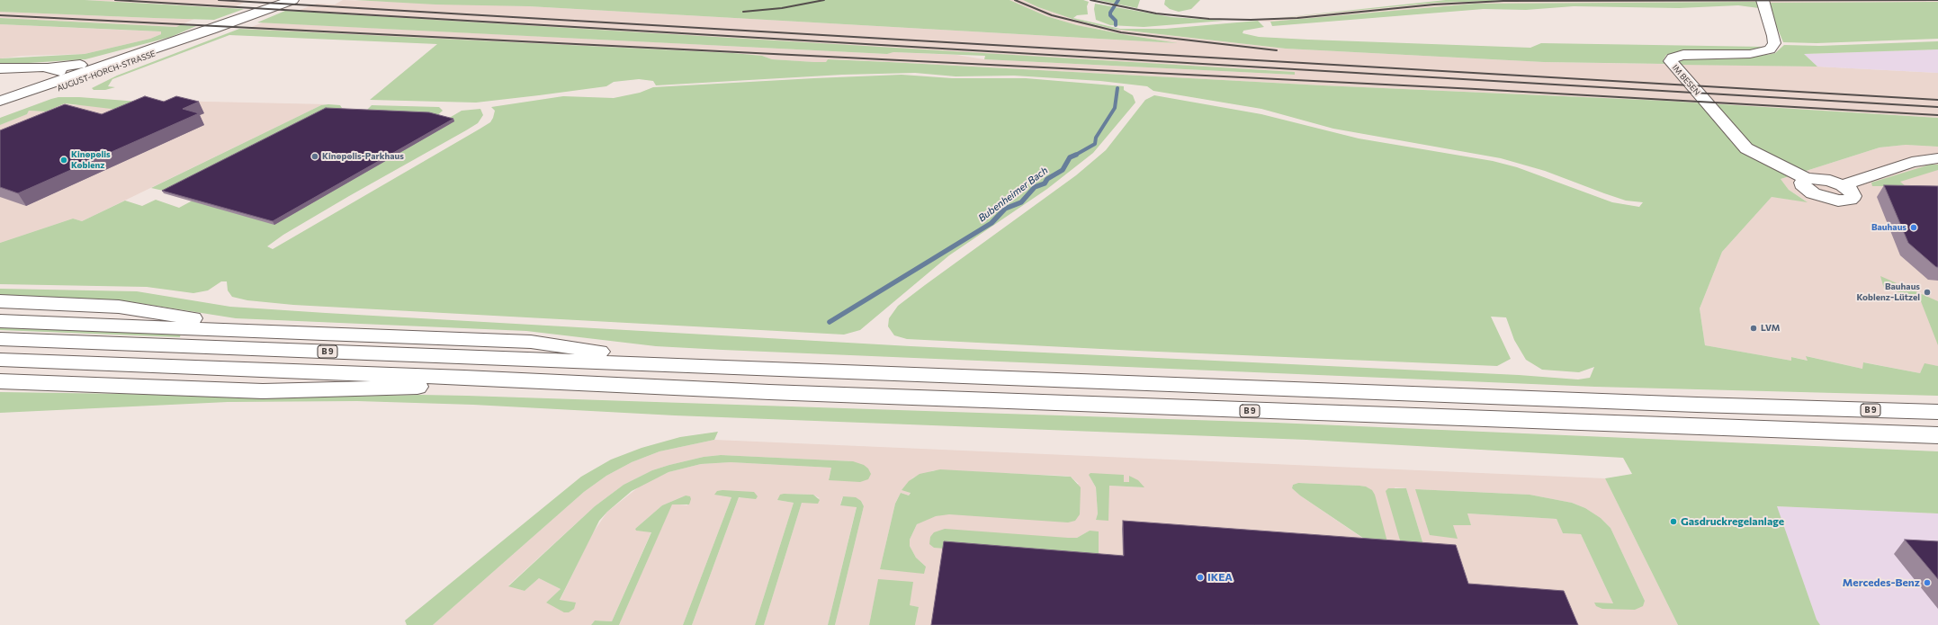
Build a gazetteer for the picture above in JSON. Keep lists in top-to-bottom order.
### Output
{
  "streets": {
    "main road": ["AUGUST-HORCH-STRASSE", "IM BESEN", "B 9"]
  },
  "water": ["Bubenheimer Bach"],
  "places": [
    "Kinopolis-Parkhaus",
    "Kinopolis Koblenz",
    "Bauhaus",
    "Bauhaus Koblenz-Lützel",
    "LVM",
    "Gasdruckregelanlage",
    "IKEA",
    "Mercedes-Benz"
  ]
}
